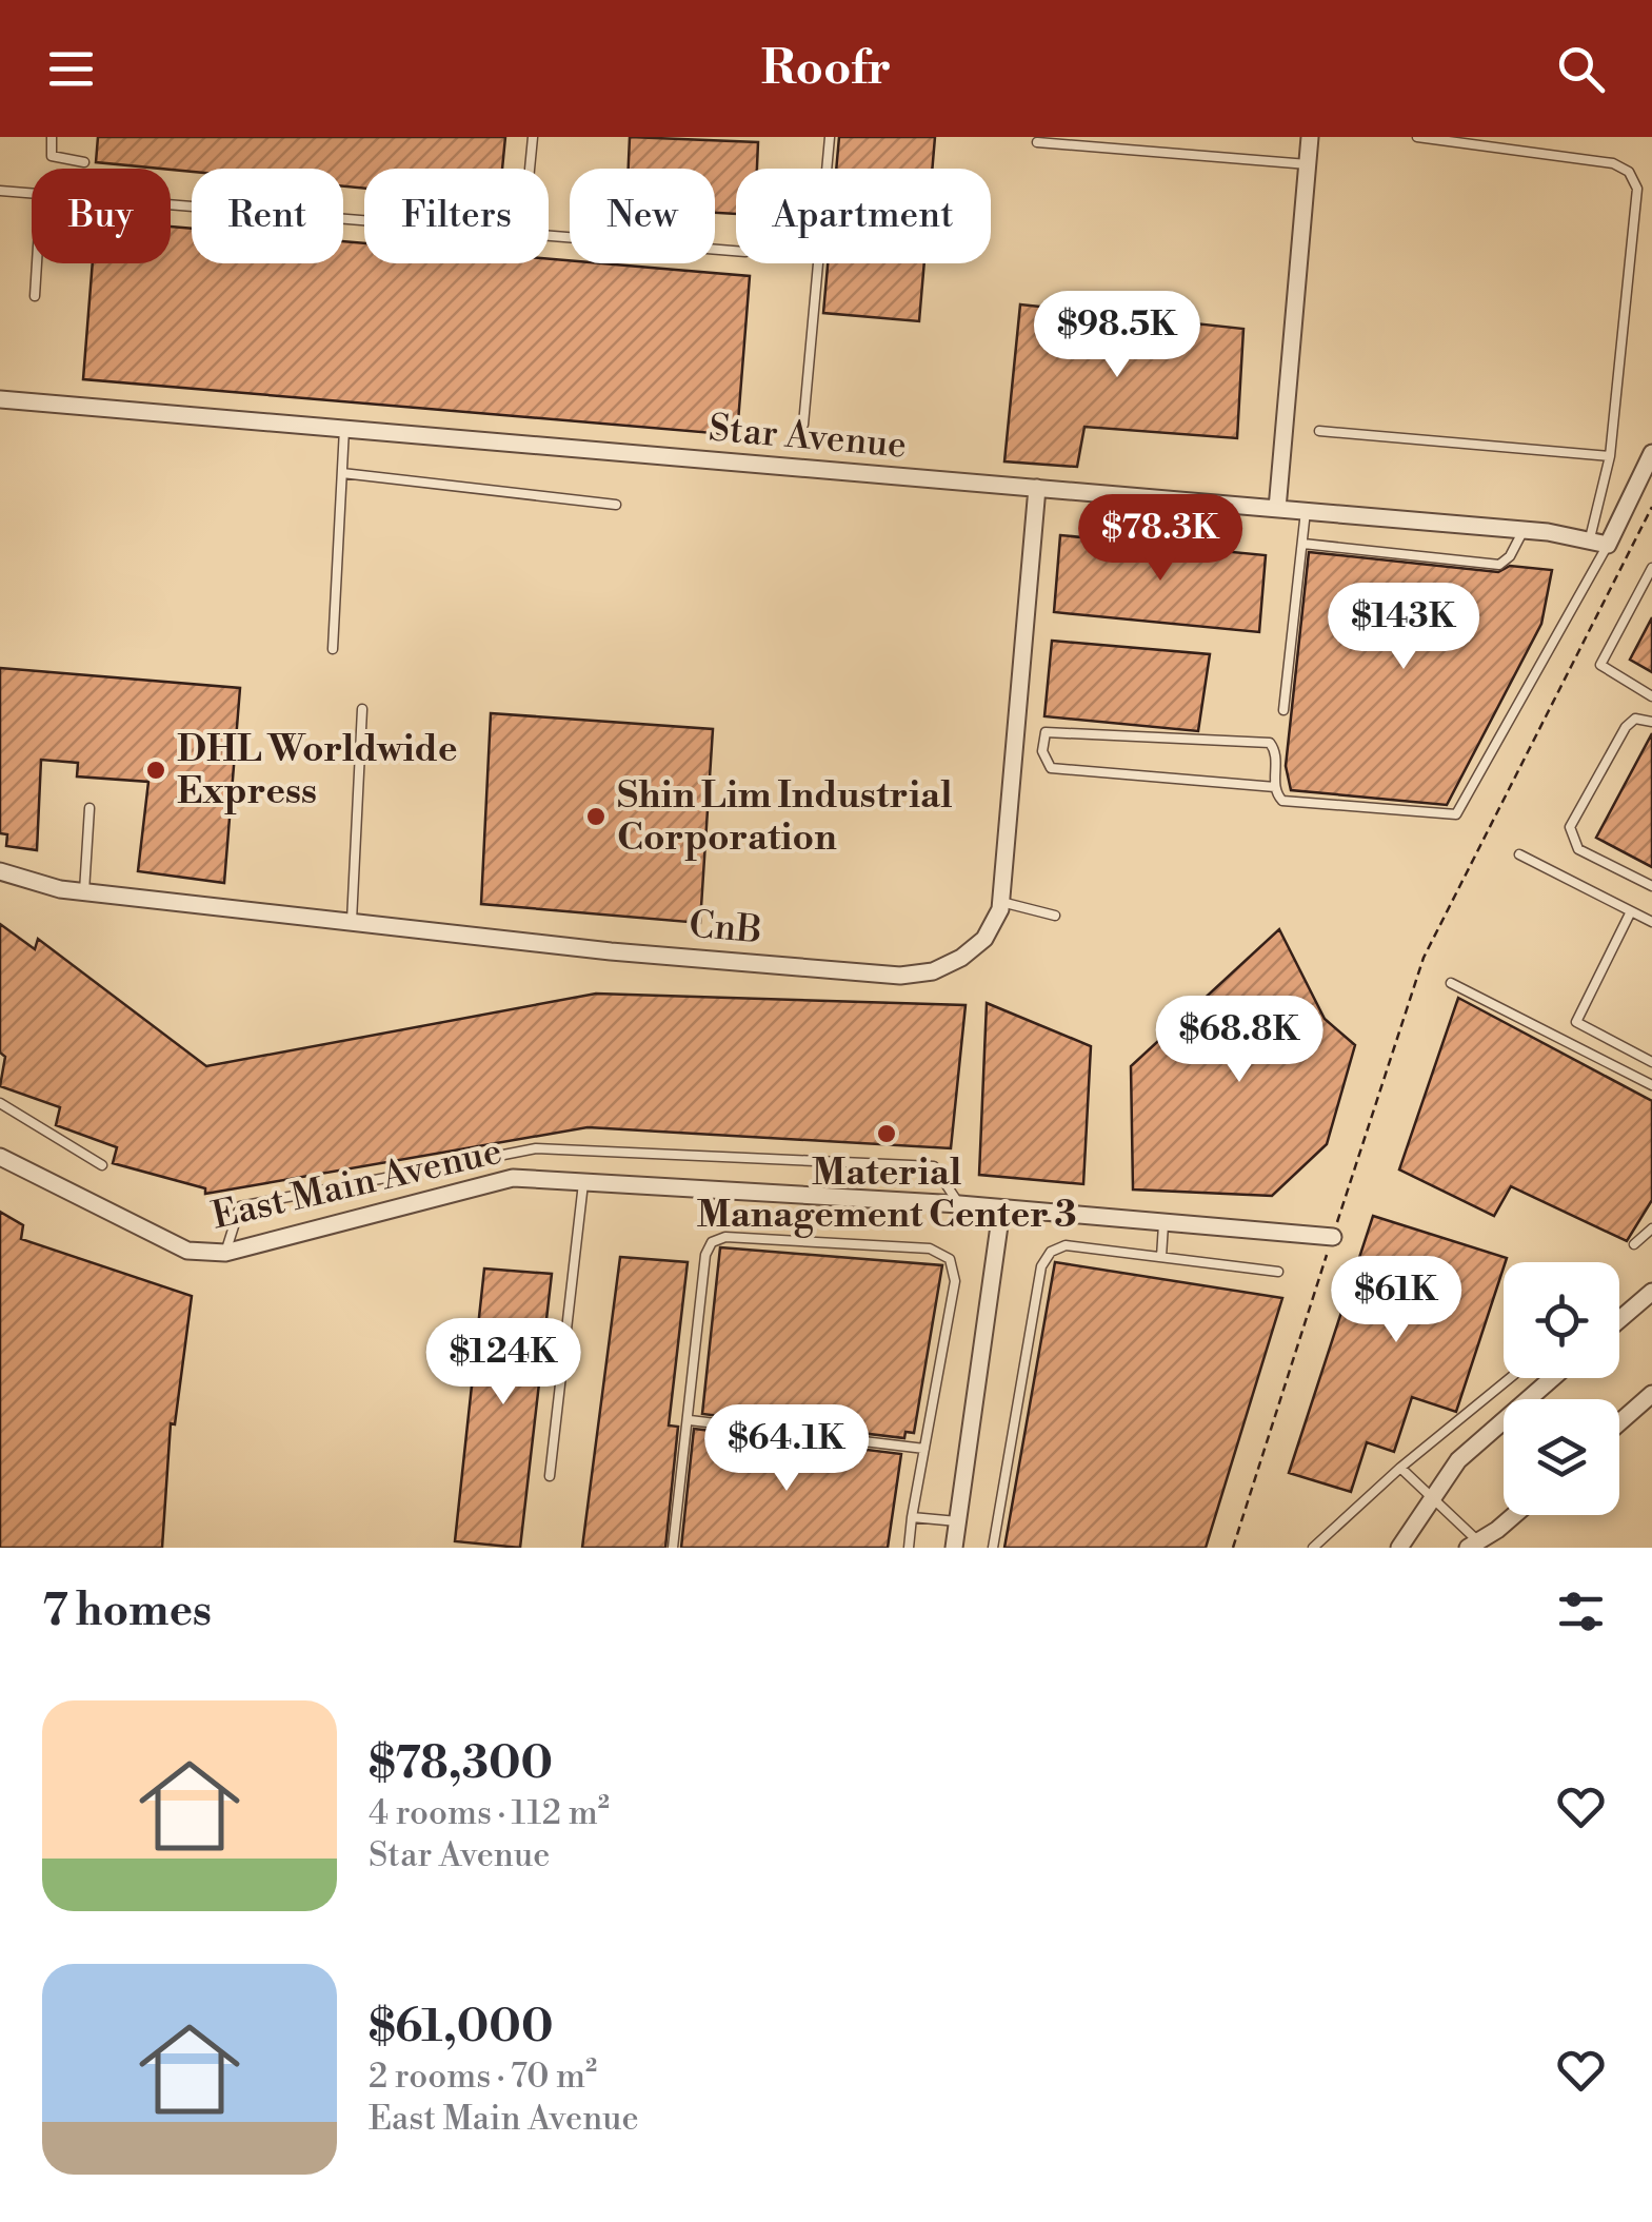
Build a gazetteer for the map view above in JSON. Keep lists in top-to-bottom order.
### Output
{
  "streets": {
    "street": ["Star Avenue", "CnB", "East Main Avenue"]
  },
  "crossings": [
    ["Star Avenue", "CnB"]
  ],
  "places": ["DHL Worldwide Express", "Shin Lim Industrial Corporation", "Material Management Center 3"],
  "page": {
    "header": "Roofr",
    "chip": [
      "Buy",
      "Rent",
      "Filters",
      "New",
      "Apartment"
    ],
    "price": [
      "$98.5K",
      "$78.3K",
      "$143K",
      "$68.8K",
      "$61K",
      "$124K",
      "$64.1K"
    ],
    "heading": "7 homes",
    "list": [
      {
        "name": "$78,300",
        "note": "4 rooms · 112 m² · Star Avenue"
      },
      {
        "name": "$61,000",
        "note": "2 rooms · 70 m² · East Main Avenue"
      }
    ]
  }
}
